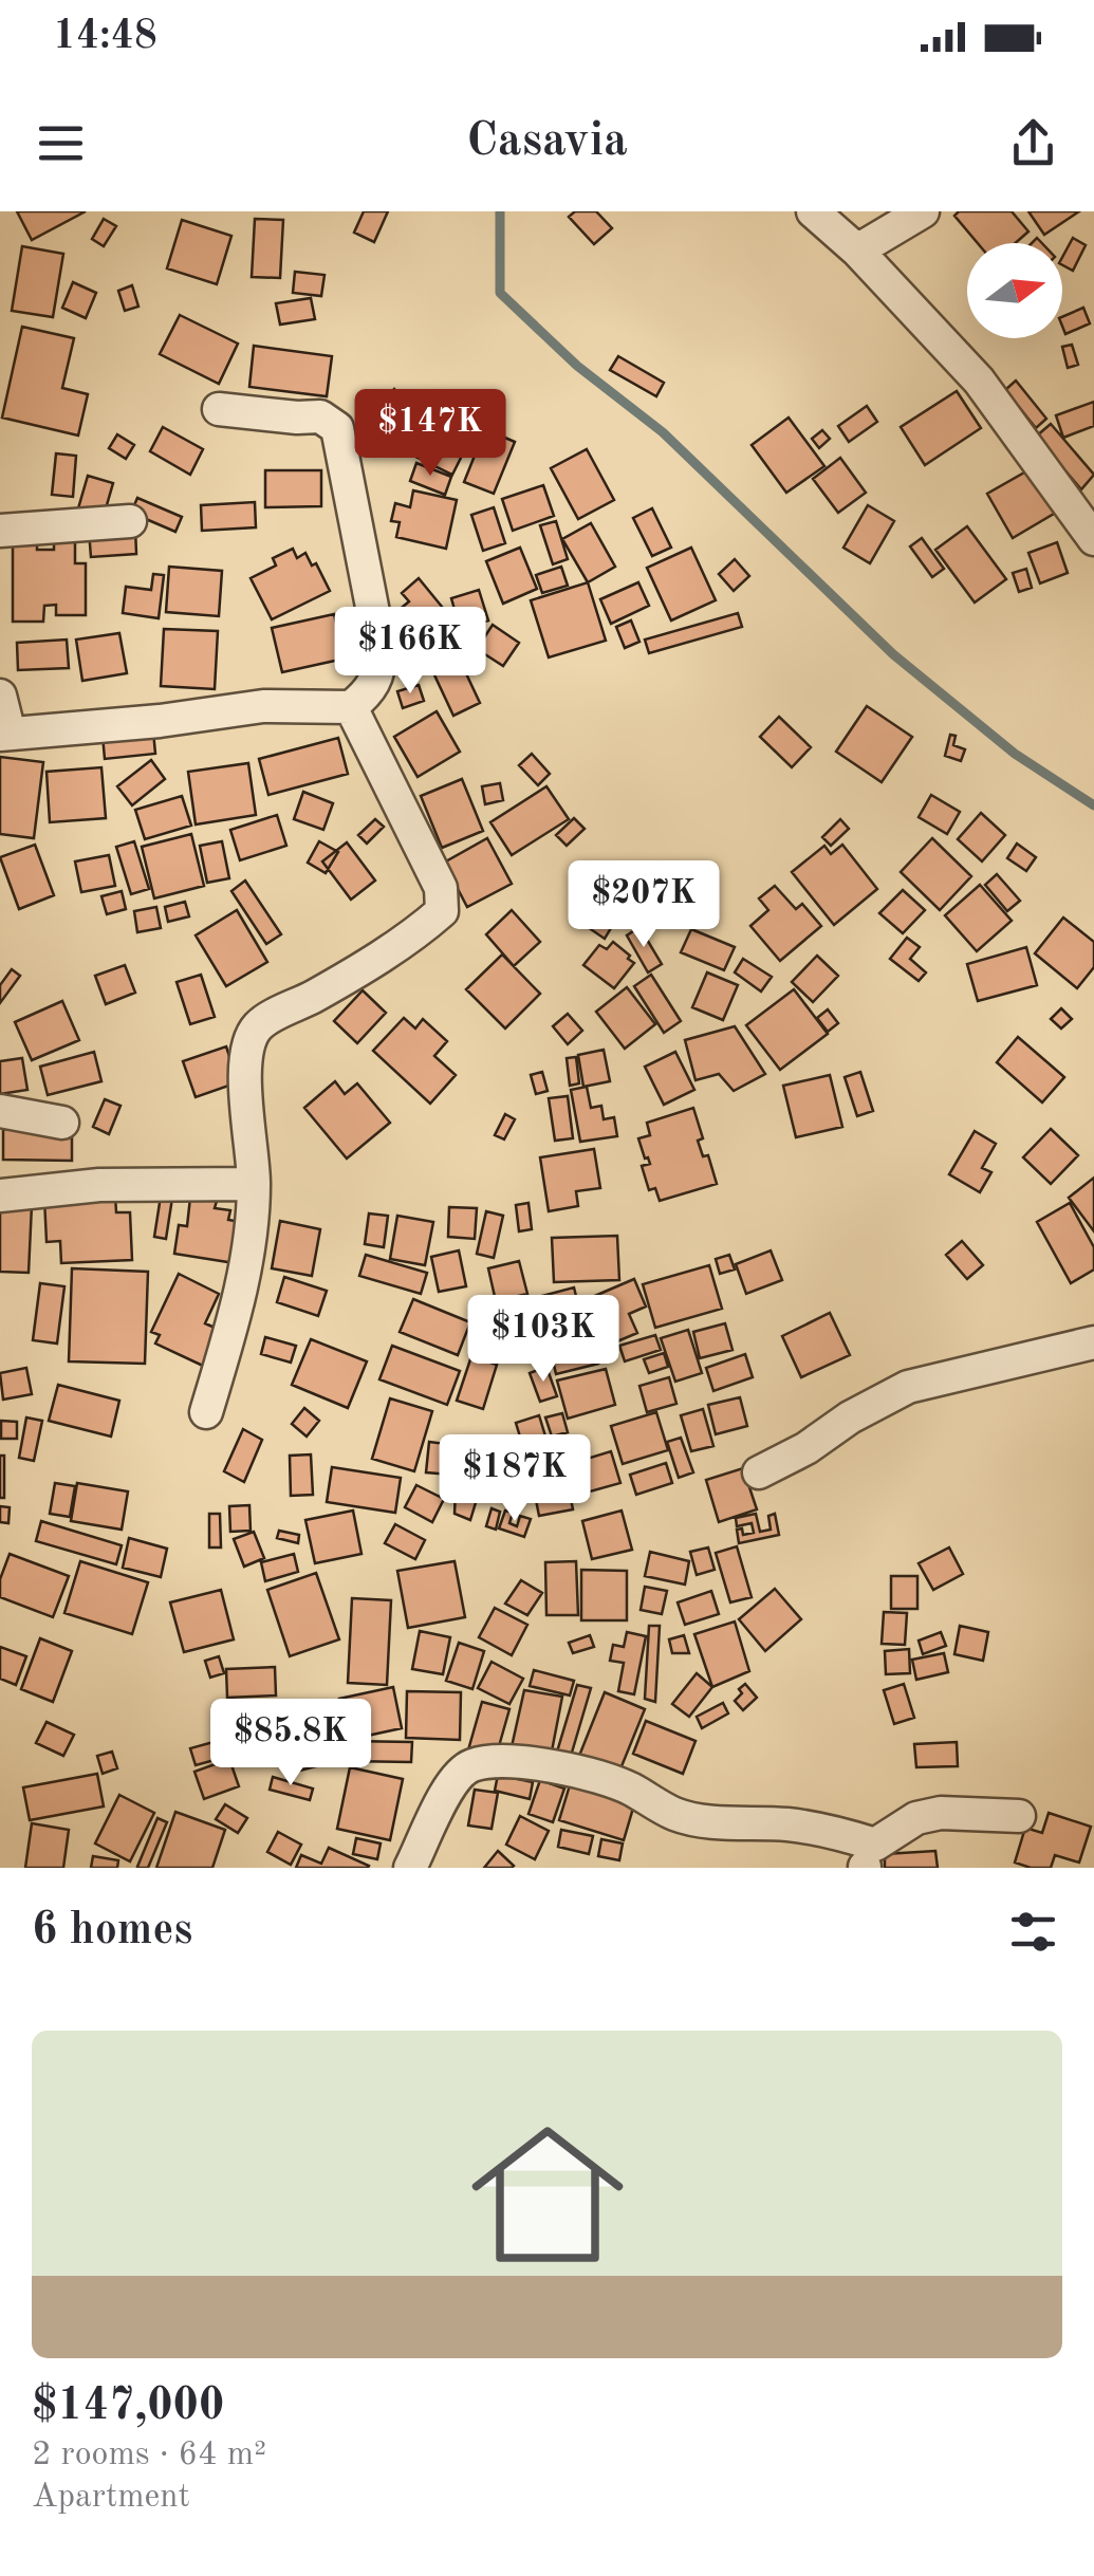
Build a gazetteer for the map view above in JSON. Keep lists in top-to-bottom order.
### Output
{
  "north": "right",
  "page": {
    "status": "14:48",
    "header": "Casavia",
    "price": [
      "$147K",
      "$166K",
      "$207K",
      "$103K",
      "$187K",
      "$85.8K"
    ],
    "heading": "6 homes",
    "list": [
      {
        "name": "$147,000",
        "note": "2 rooms · 64 m² · Apartment"
      }
    ]
  }
}
